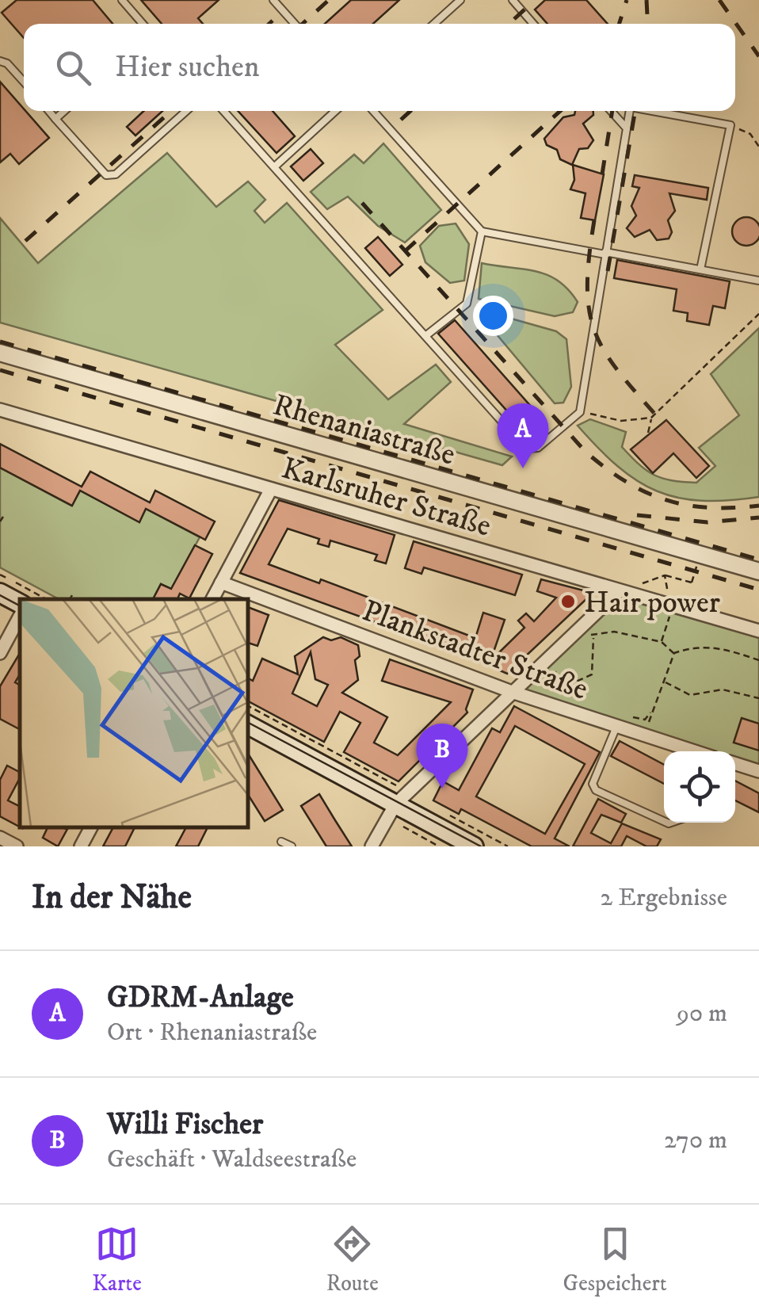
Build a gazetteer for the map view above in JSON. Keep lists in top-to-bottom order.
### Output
{
  "streets": {
    "street": ["Rhenaniastraße", "Karlsruher Straße", "Plankstadter Straße"]
  },
  "places": ["Hair power"],
  "page": {
    "search": "Hier suchen",
    "pins": ["A", "B"],
    "heading": ["In der Nähe", "2 Ergebnisse"],
    "list": [
      {
        "mark": "A",
        "name": "GDRM-Anlage",
        "note": "Ort · Rhenaniastraße",
        "value": "90 m"
      },
      {
        "mark": "B",
        "name": "Willi Fischer",
        "note": "Geschäft · Waldseestraße",
        "value": "270 m"
      }
    ],
    "nav": ["Karte", "Route", "Gespeichert"]
  }
}
